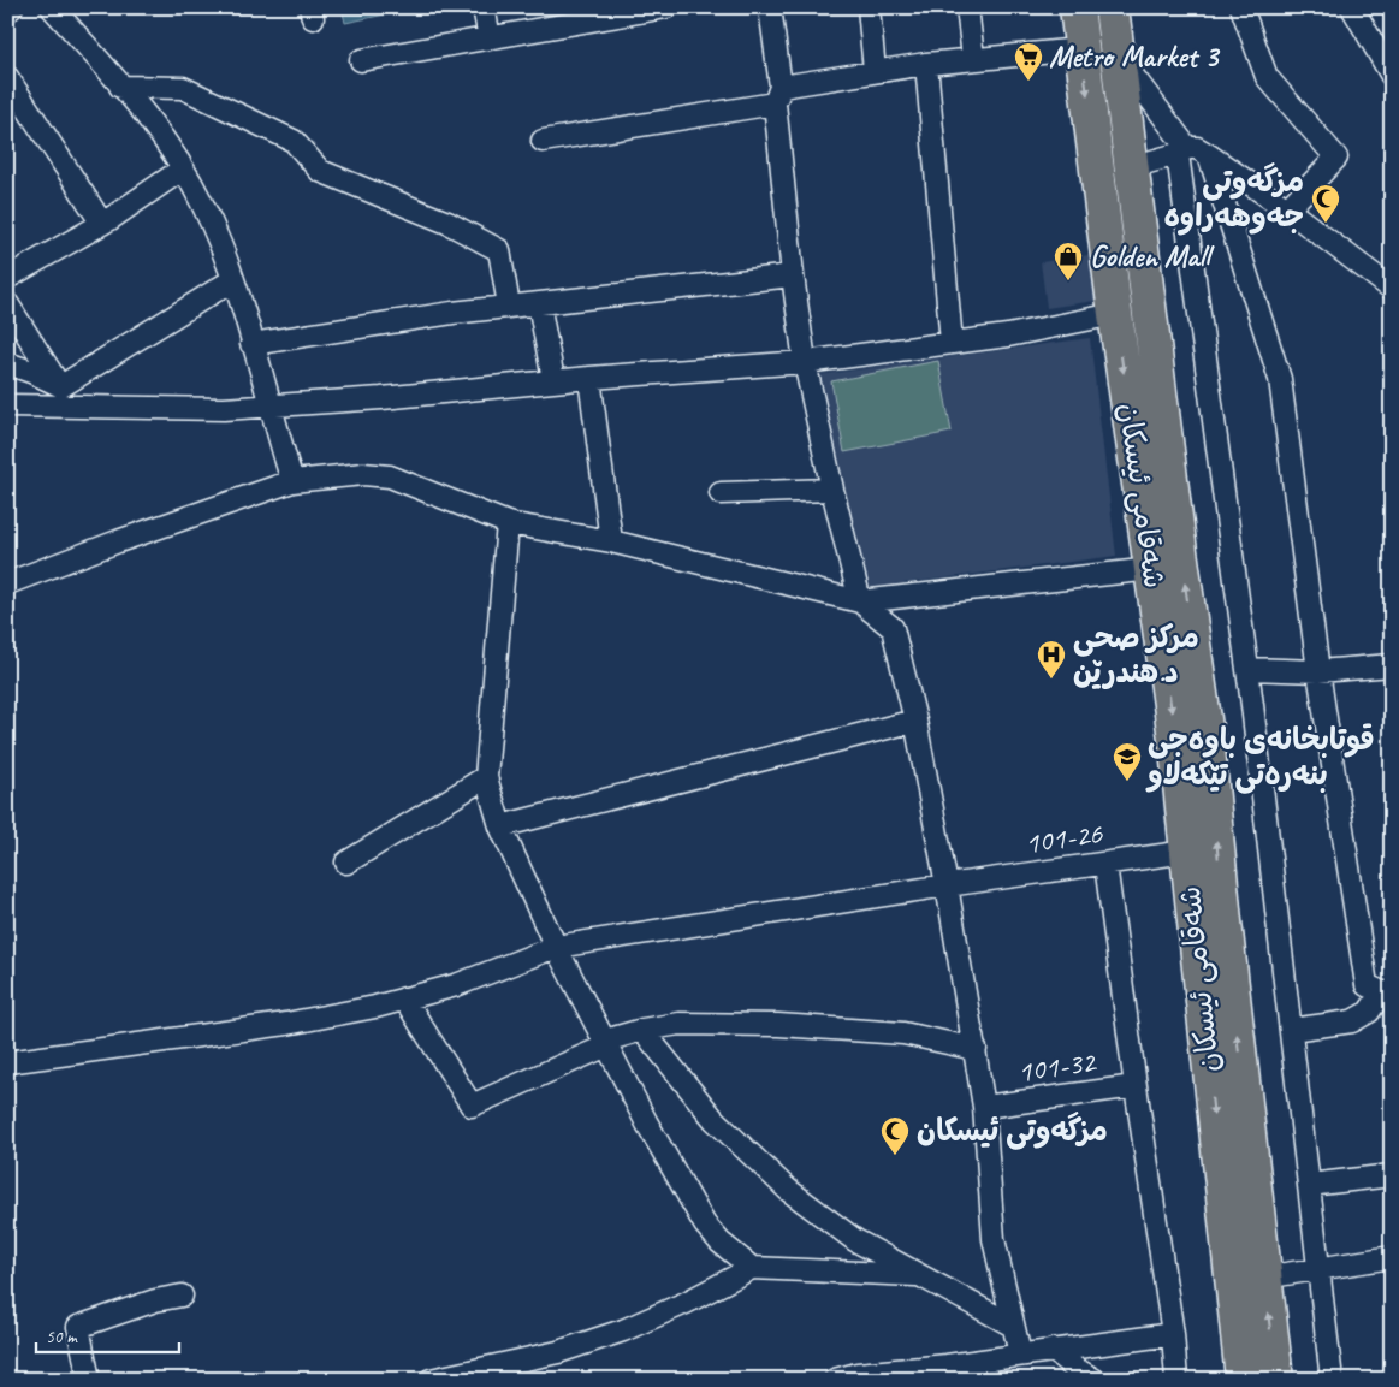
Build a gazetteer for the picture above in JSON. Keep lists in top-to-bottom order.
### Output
{
  "streets": {
    "main road": ["شەقامی ئیسکان"],
    "street": ["101-26", "101-32"]
  },
  "crossings": [
    ["شەقامی ئیسکان", "101-26"]
  ],
  "places": {
    "supermarket": ["Metro Market 3"],
    "mosque": ["مزگه‌وتی جه‌وهه‌راوه", "مزگەوتی ئیسکان"],
    "shop": ["Golden Mall"],
    "hospital": ["مرکز صحی د.هندرێن"],
    "school or university": ["قوتابخانه‌ی باوه‌جی بنه‌ره‌تی تێكه‌لاو"]
  },
  "scale_bar": "50 m"
}
